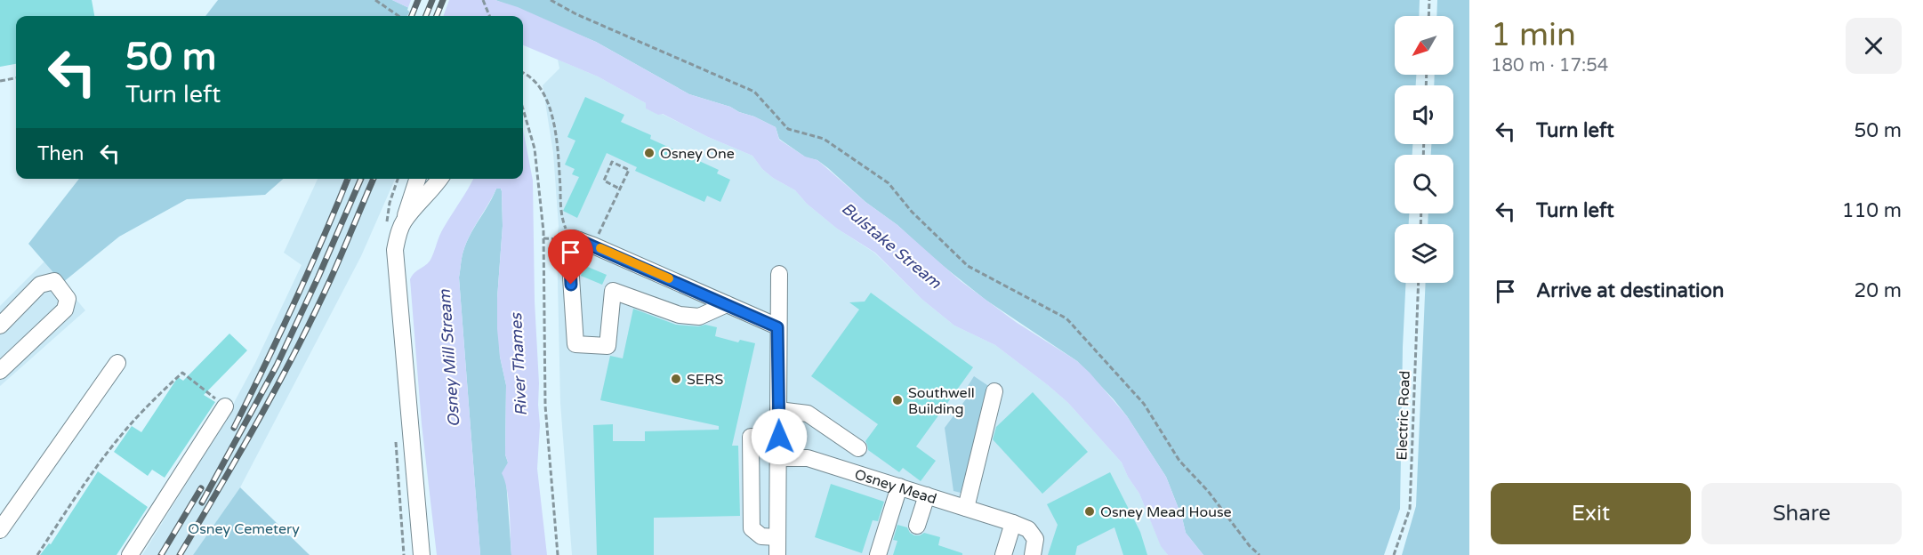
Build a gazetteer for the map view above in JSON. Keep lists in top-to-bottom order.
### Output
{
  "streets": {
    "street": ["Osney Mead"],
    "path": ["Electric Road"]
  },
  "water": ["Bulstake Stream", "Osney Mill Stream", "River Thames"],
  "parks": ["Osney Cemetery"],
  "places": [
    "Osney One",
    "SERS",
    "Southwell Building",
    "Osney Mead House"
  ],
  "north": "bottom left",
  "page": {
    "heading": ["1 min", "180 m · 17:54"],
    "turn": ["50 m", "Turn left"],
    "list": [
      {
        "name": "Turn left",
        "value": "50 m"
      },
      {
        "name": "Turn left",
        "value": "110 m"
      },
      {
        "name": "Arrive at destination",
        "value": "20 m"
      }
    ],
    "then": "Then",
    "buttons": ["Exit", "Share"]
  }
}
